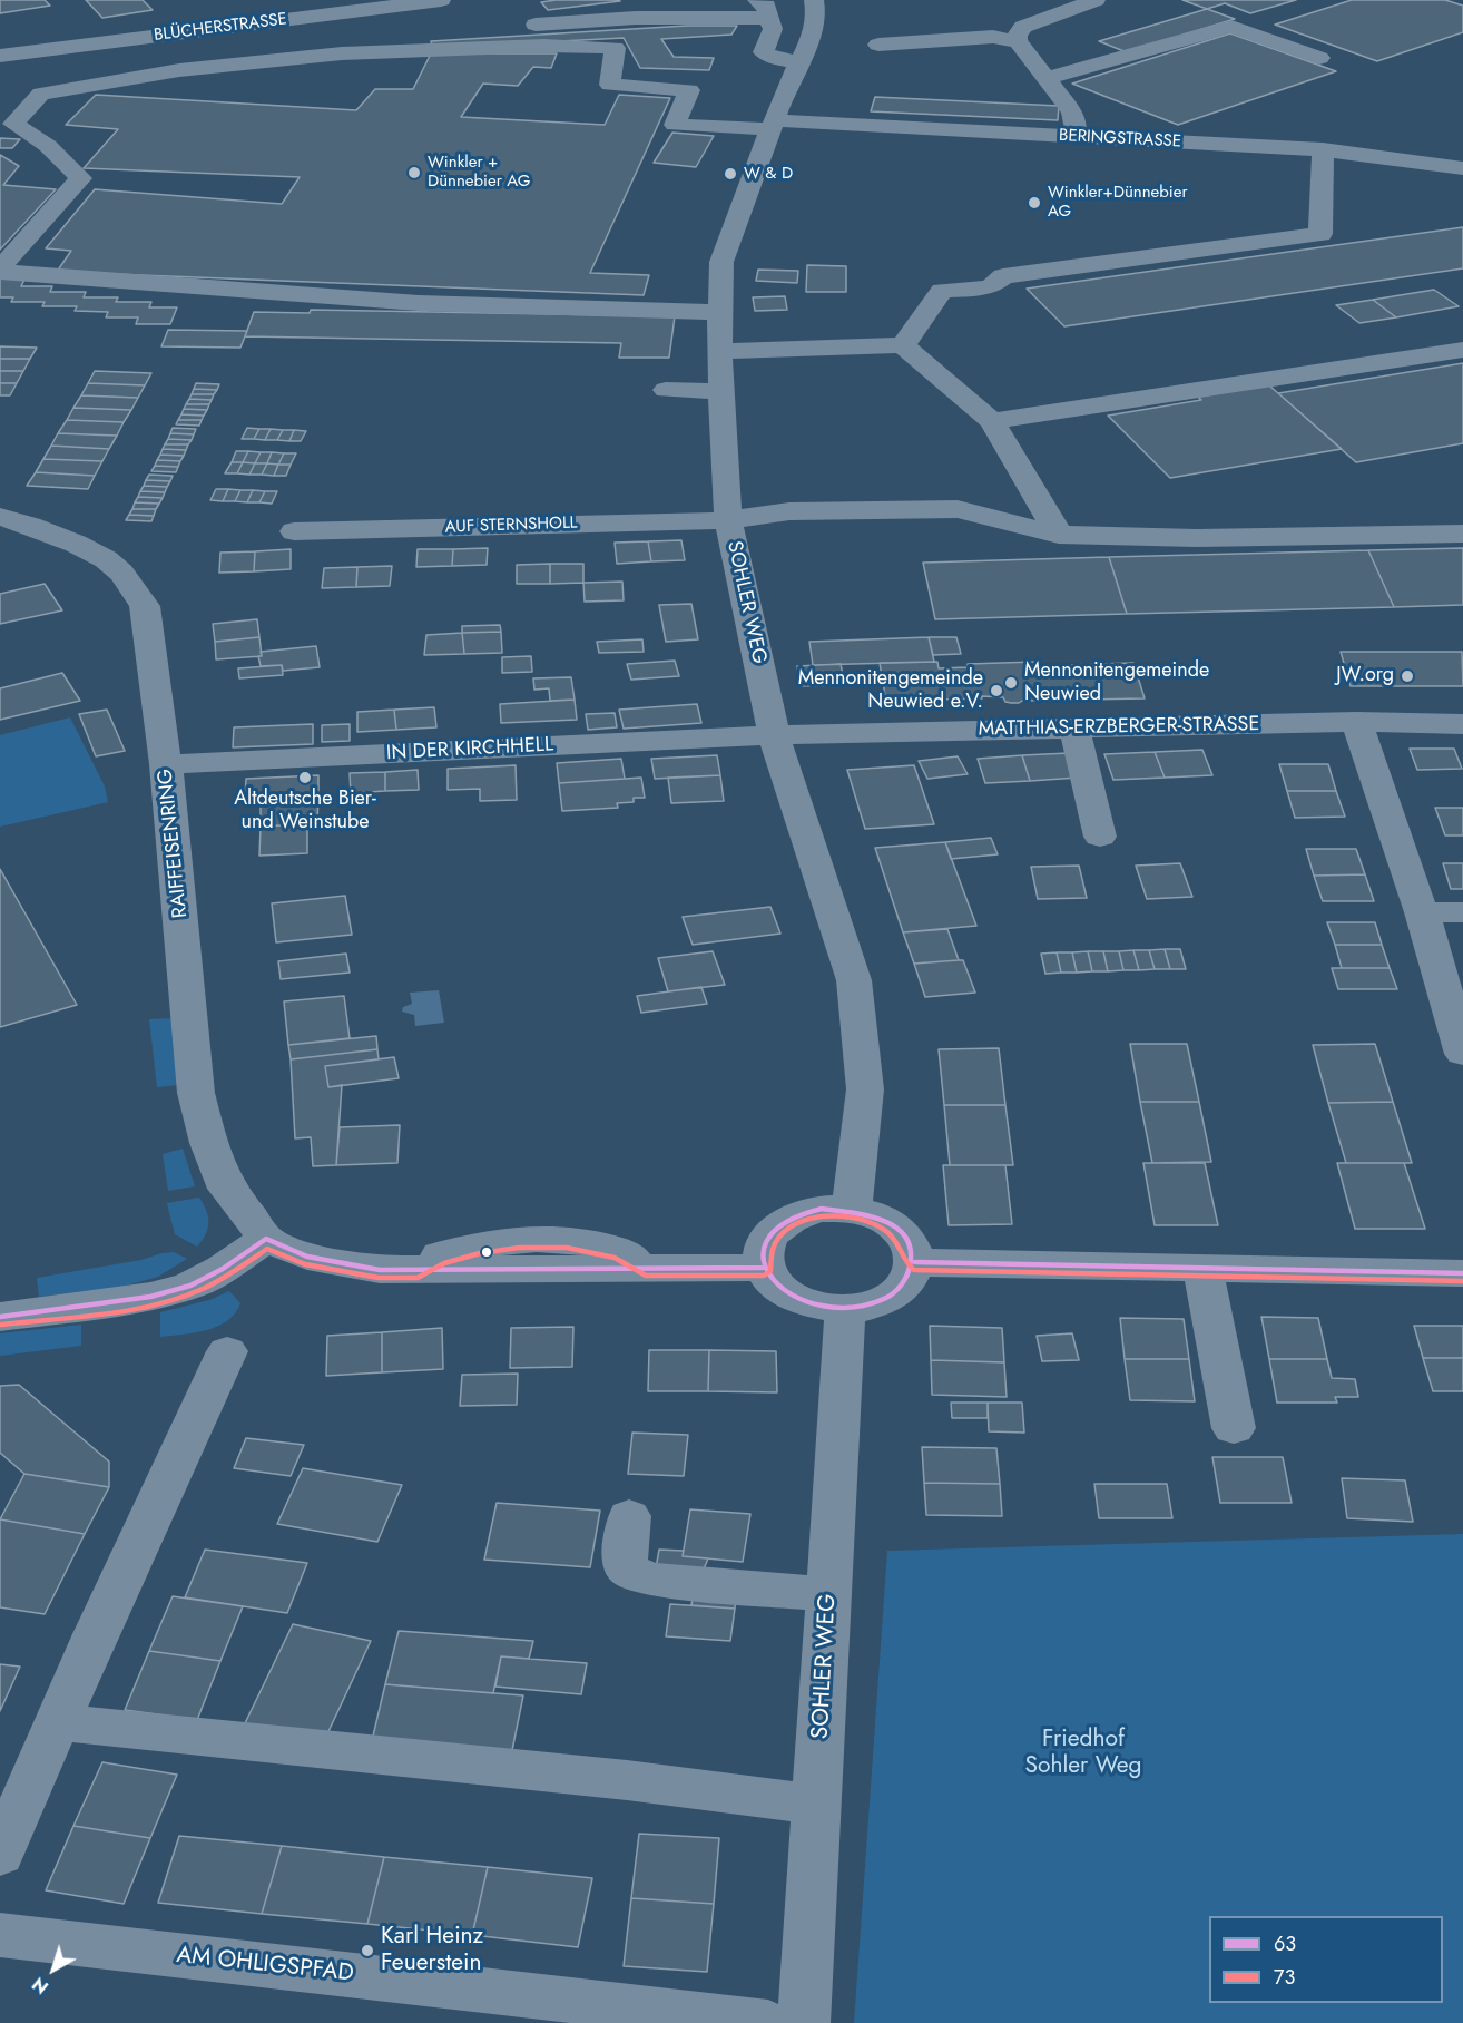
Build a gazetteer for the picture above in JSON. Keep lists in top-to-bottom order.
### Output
{
  "streets": {
    "street": [
      "BLÜCHERSTRASSE",
      "BERINGSTRASSE",
      "AUF STERNSHOLL",
      "SOHLER WEG",
      "MATTHIAS-ERZBERGER-STRASSE",
      "IN DER KIRCHHELL",
      "RAIFFEISENRING",
      "AM OHLIGSPFAD"
    ]
  },
  "crossings": [
    ["BERINGSTRASSE", "SOHLER WEG"],
    ["AUF STERNSHOLL", "SOHLER WEG"],
    ["SOHLER WEG", "MATTHIAS-ERZBERGER-STRASSE"],
    ["SOHLER WEG", "IN DER KIRCHHELL"],
    ["SOHLER WEG", "RAIFFEISENRING"],
    ["MATTHIAS-ERZBERGER-STRASSE", "IN DER KIRCHHELL"],
    ["IN DER KIRCHHELL", "RAIFFEISENRING"]
  ],
  "parks": ["Friedhof Sohler Weg"],
  "places": [
    "Winkler + Dünnebier AG",
    "W & D",
    "Winkler+Dünnebier AG",
    "JW.org",
    "Mennonitengemeinde Neuwied",
    "Mennonitengemeinde Neuwied e.V.",
    "Altdeutsche Bier- und Weinstube",
    "Karl Heinz Feuerstein"
  ],
  "lines": ["transit line 63", "transit line 73"],
  "legend": ["63", "73"],
  "north": "bottom left"
}
